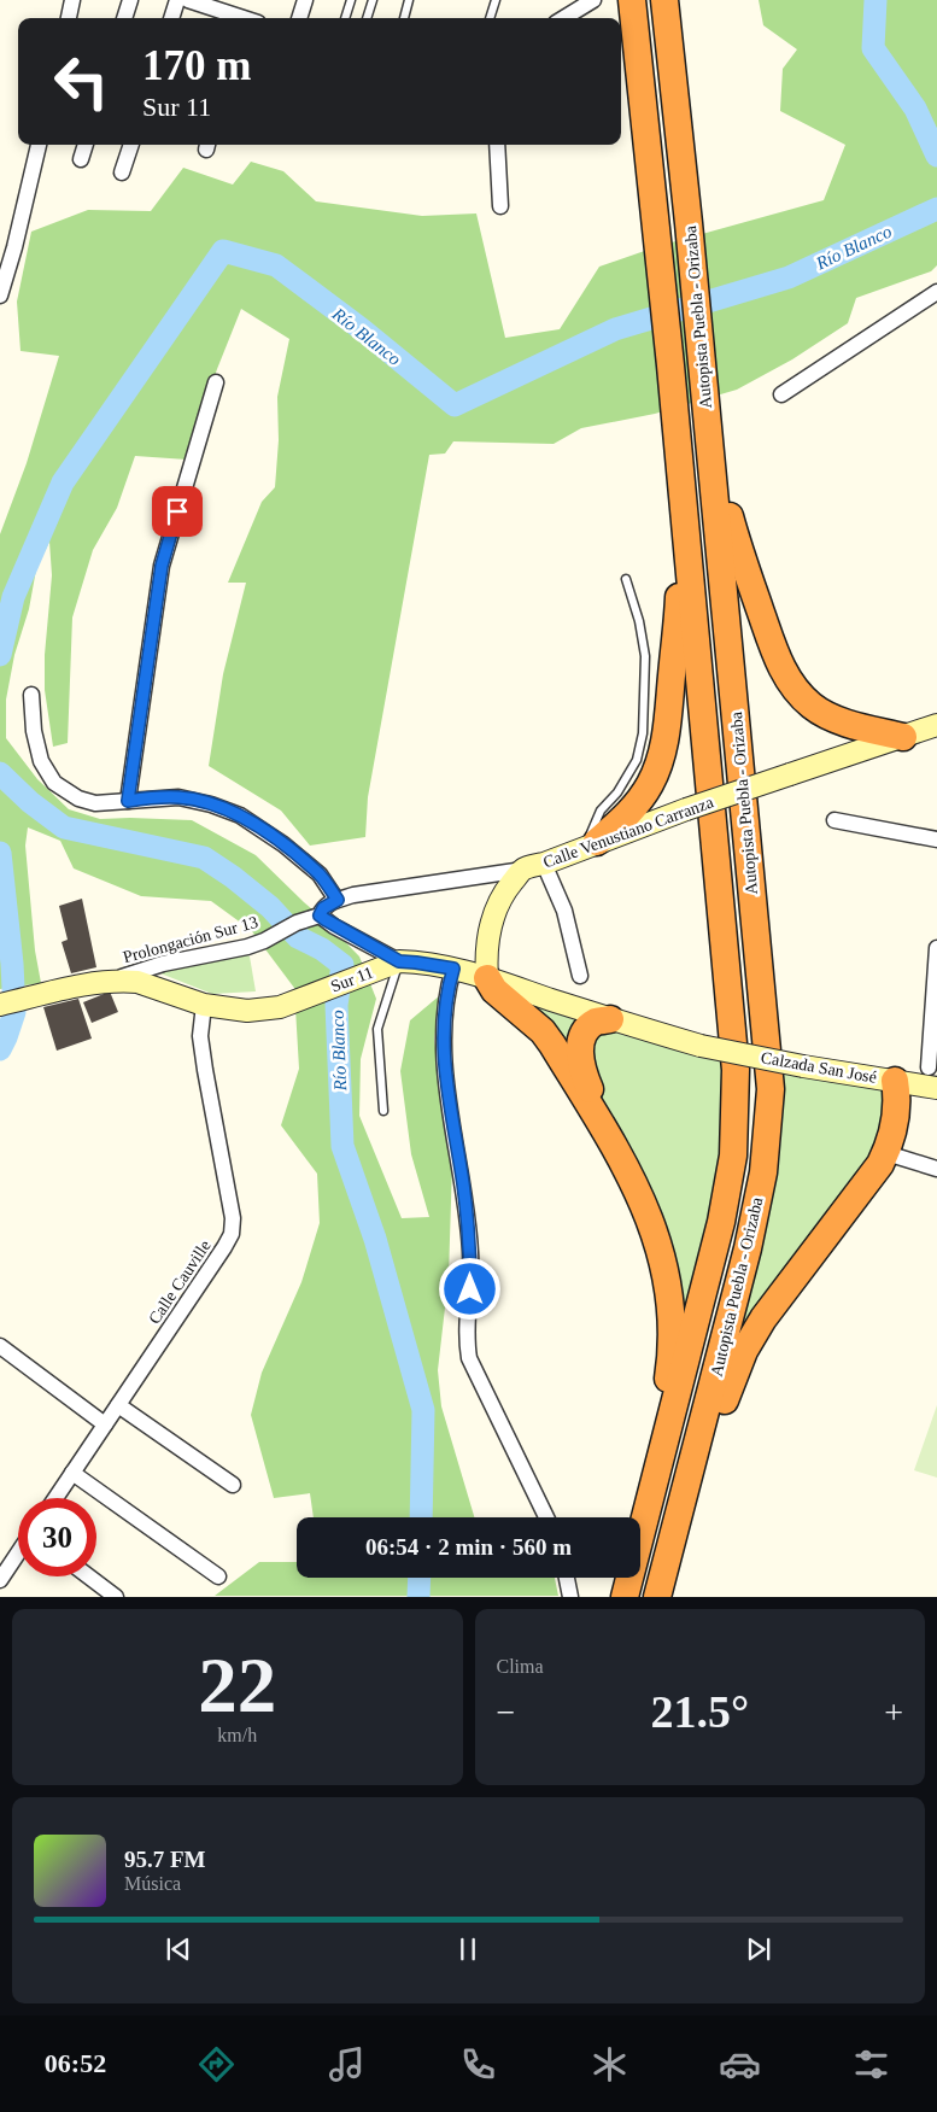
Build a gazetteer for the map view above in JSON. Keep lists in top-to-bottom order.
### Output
{
  "streets": {
    "highway": ["Autopista Puebla - Orizaba"],
    "main road": ["Calle Venustiano Carranza", "Sur 11", "Calzada San José"],
    "street": ["Prolongación Sur 13", "Calle Cauville"]
  },
  "crossings": [
    ["Calle Venustiano Carranza", "Prolongación Sur 13"],
    ["Prolongación Sur 13", "Sur 11"],
    ["Sur 11", "Calzada San José"],
    ["Sur 11", "Calle Cauville"]
  ],
  "water": ["Río Blanco"],
  "page": {
    "turn": ["170 m", "Sur 11"],
    "limit": "30",
    "trip": "06:54 · 2 min · 560 m",
    "tile": [
      ["22", "km/h"],
      "Clima"
    ],
    "heat": ["−", "21.5°", "+"],
    "song": ["95.7 FM", "Música"],
    "tabs": "06:52"
  }
}
